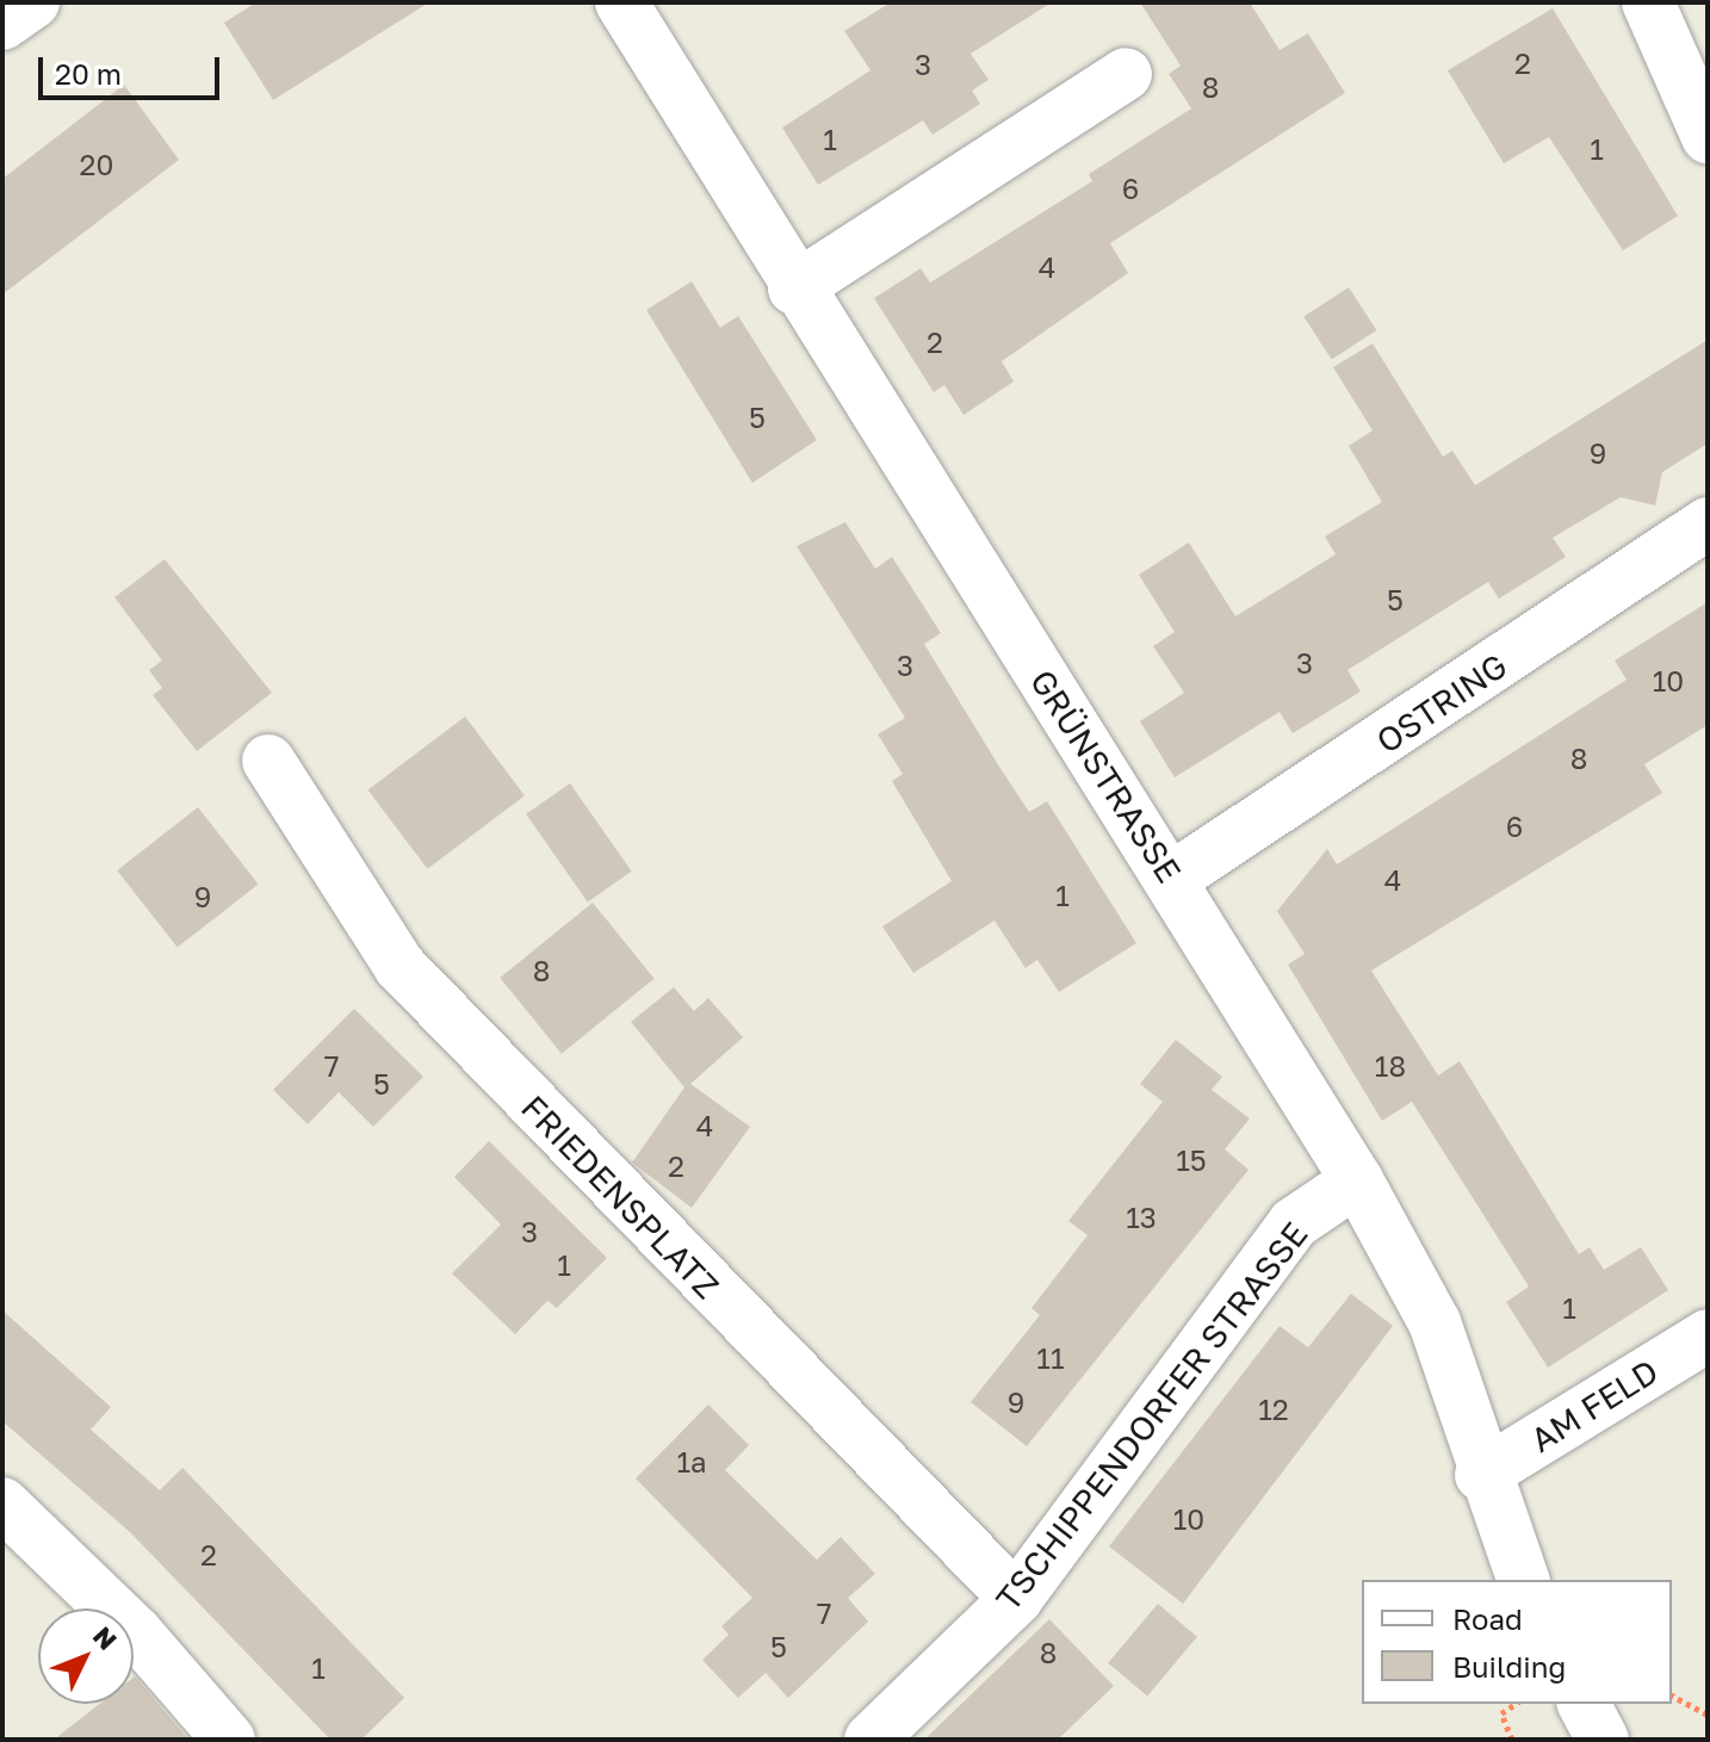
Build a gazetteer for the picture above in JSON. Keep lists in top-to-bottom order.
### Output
{
  "streets": {
    "street": [
      "OSTRING",
      "GRÜNSTRASSE",
      "FRIEDENSPLATZ",
      "AM FELD",
      "TSCHIPPENDORFER STRASSE"
    ]
  },
  "crossings": [
    ["OSTRING", "GRÜNSTRASSE"],
    ["GRÜNSTRASSE", "AM FELD"],
    ["GRÜNSTRASSE", "TSCHIPPENDORFER STRASSE"],
    ["FRIEDENSPLATZ", "TSCHIPPENDORFER STRASSE"]
  ],
  "house_numbers": [
    "2",
    "3",
    "8",
    "1",
    "1",
    "20",
    "6",
    "4",
    "2",
    "5",
    "9",
    "5",
    "3",
    "3",
    "10",
    "8",
    "6",
    "4",
    "1",
    "9",
    "8",
    "7",
    "18",
    "5",
    "4",
    "15",
    "2",
    "13",
    "3",
    "1",
    "1",
    "11",
    "9",
    "12",
    "1a",
    "10",
    "2",
    "7",
    "5",
    "8",
    "1"
  ],
  "legend": ["Road", "Building"],
  "scale_bar": "20 m",
  "north": "top right"
}
